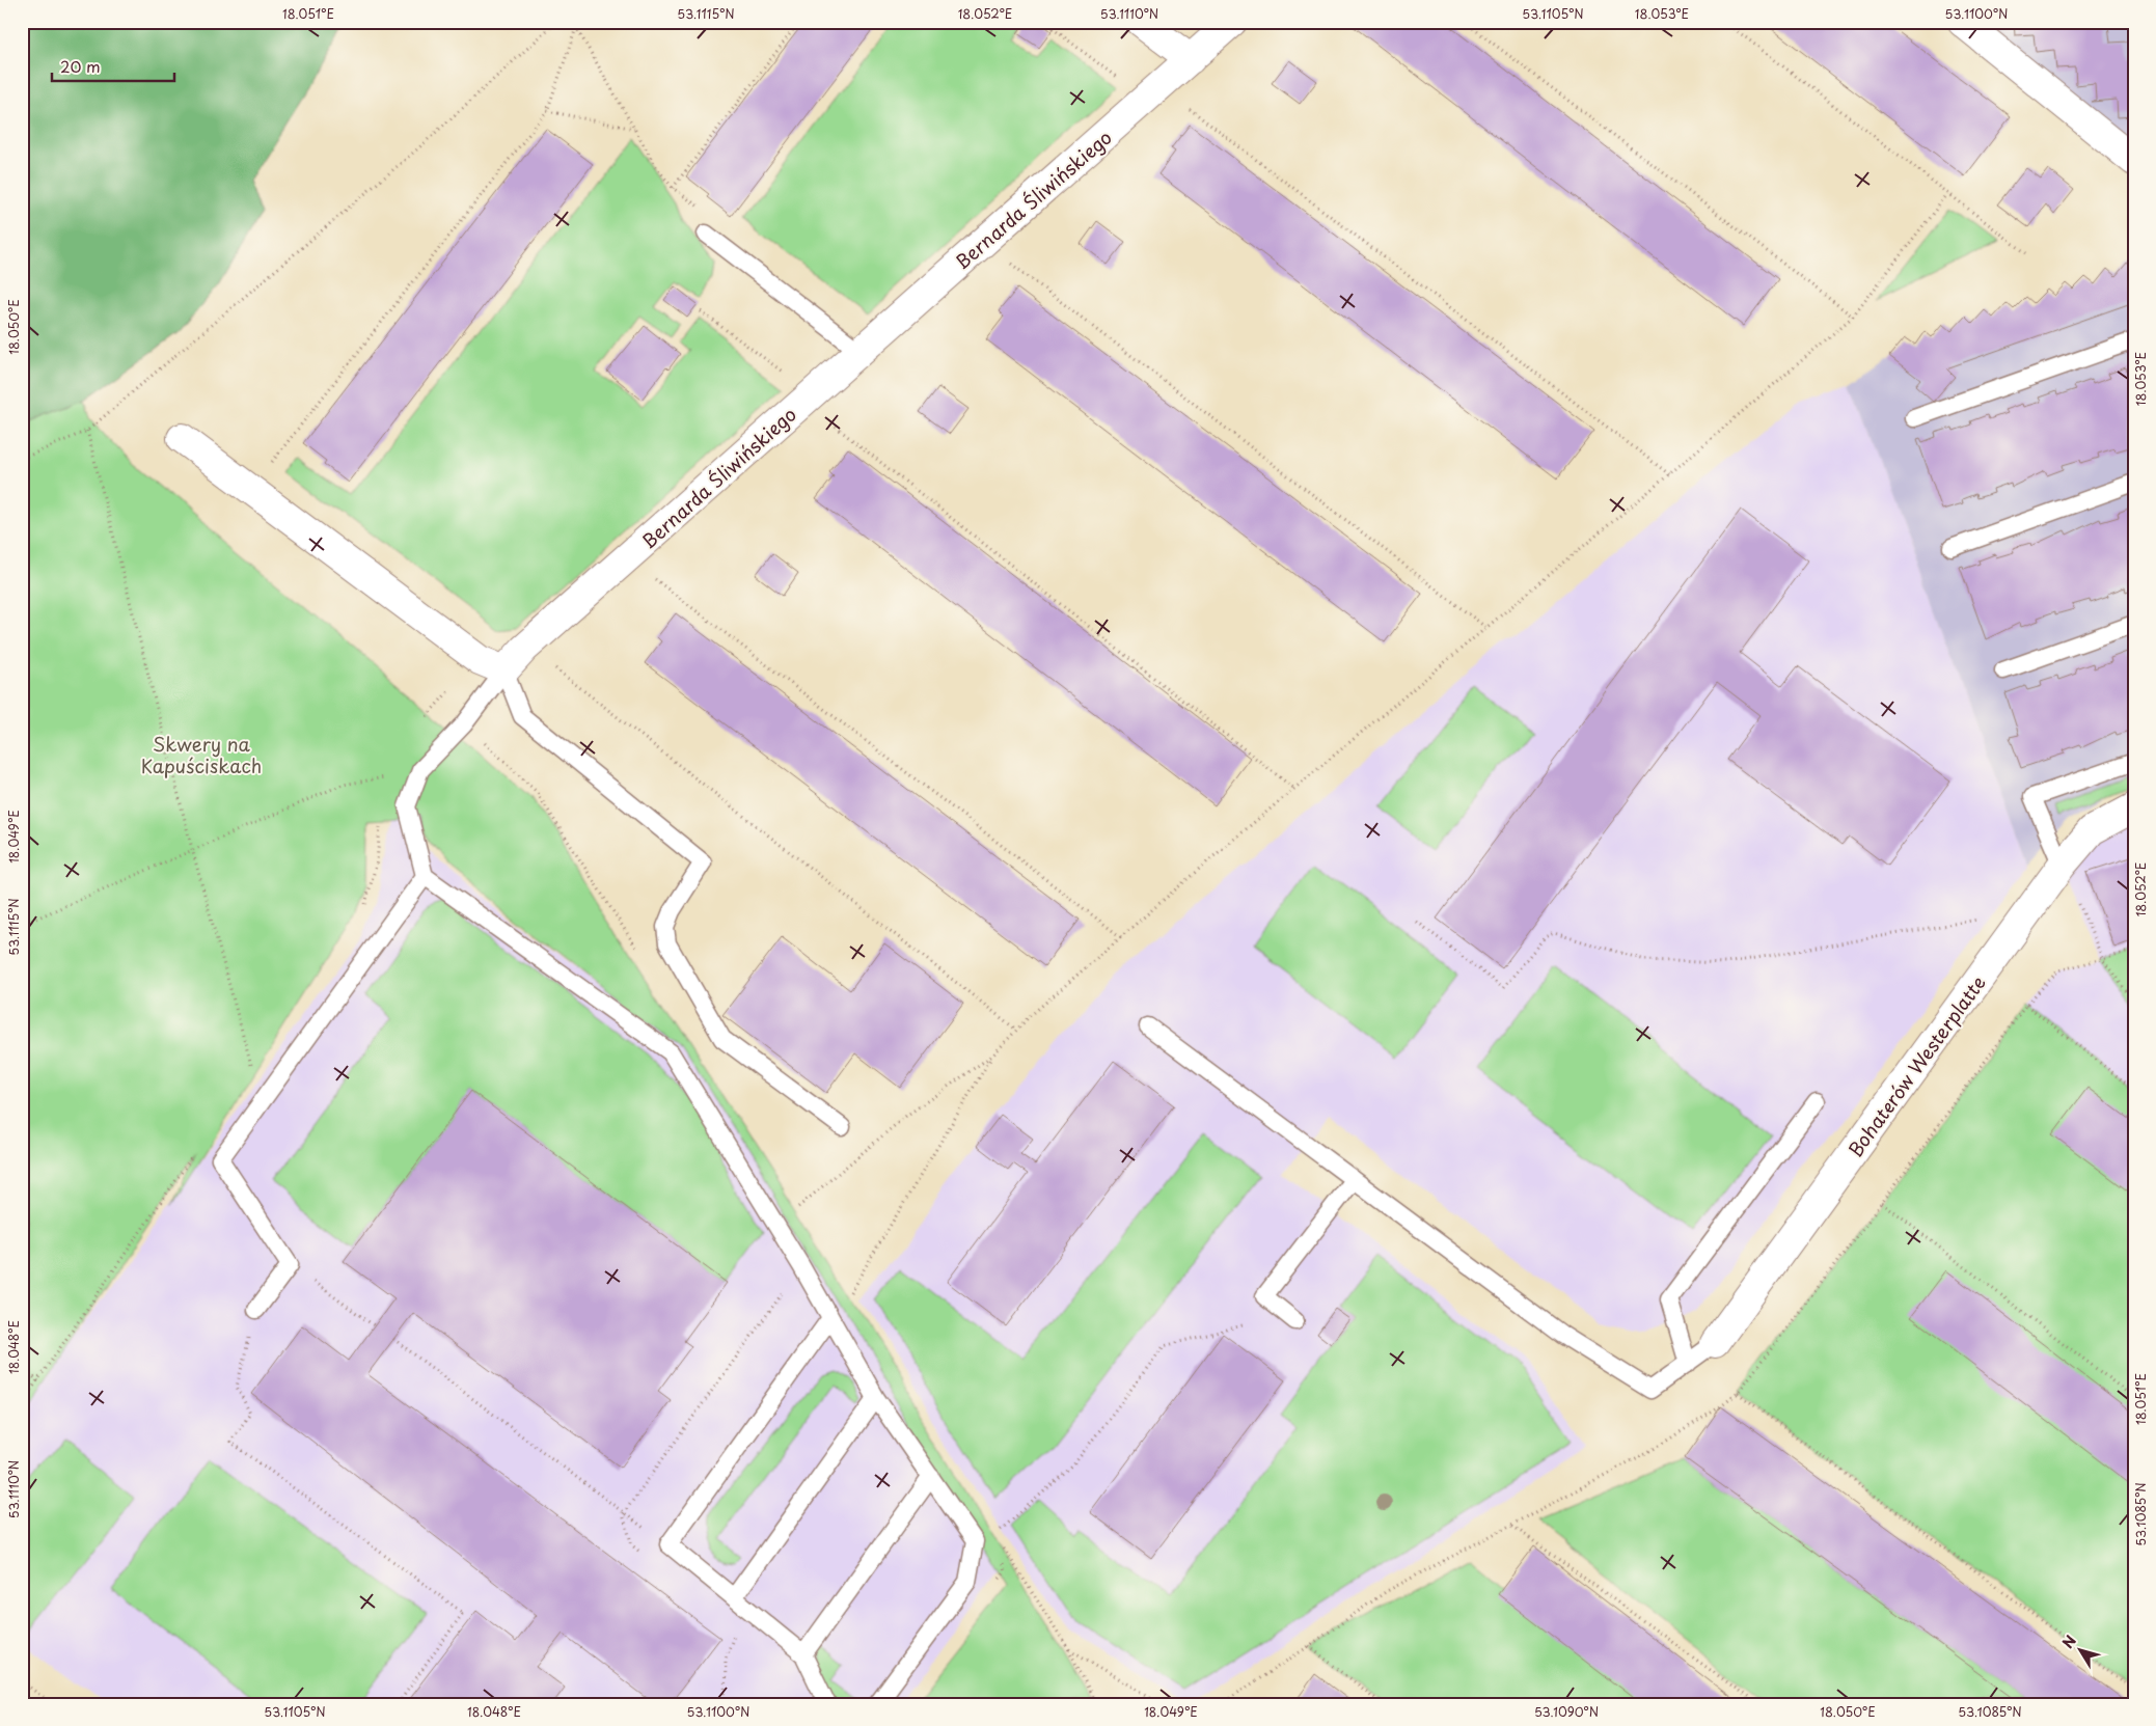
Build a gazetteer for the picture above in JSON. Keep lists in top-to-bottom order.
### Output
{
  "streets": {
    "street": ["Bernarda Śliwińskiego", "Bohaterów Westerplatte"]
  },
  "parks": ["Skwery na Kapuściskach"],
  "scale_bar": "20 m",
  "north": "top left",
  "coordinates": [
    "18.051°E",
    "53.1115°N",
    "18.052°E",
    "53.1110°N",
    "53.1105°N",
    "18.053°E",
    "53.1100°N",
    "18.050°E",
    "18.049°E",
    "18.048°E",
    "53.1085°N",
    "53.1090°N"
  ]
}
